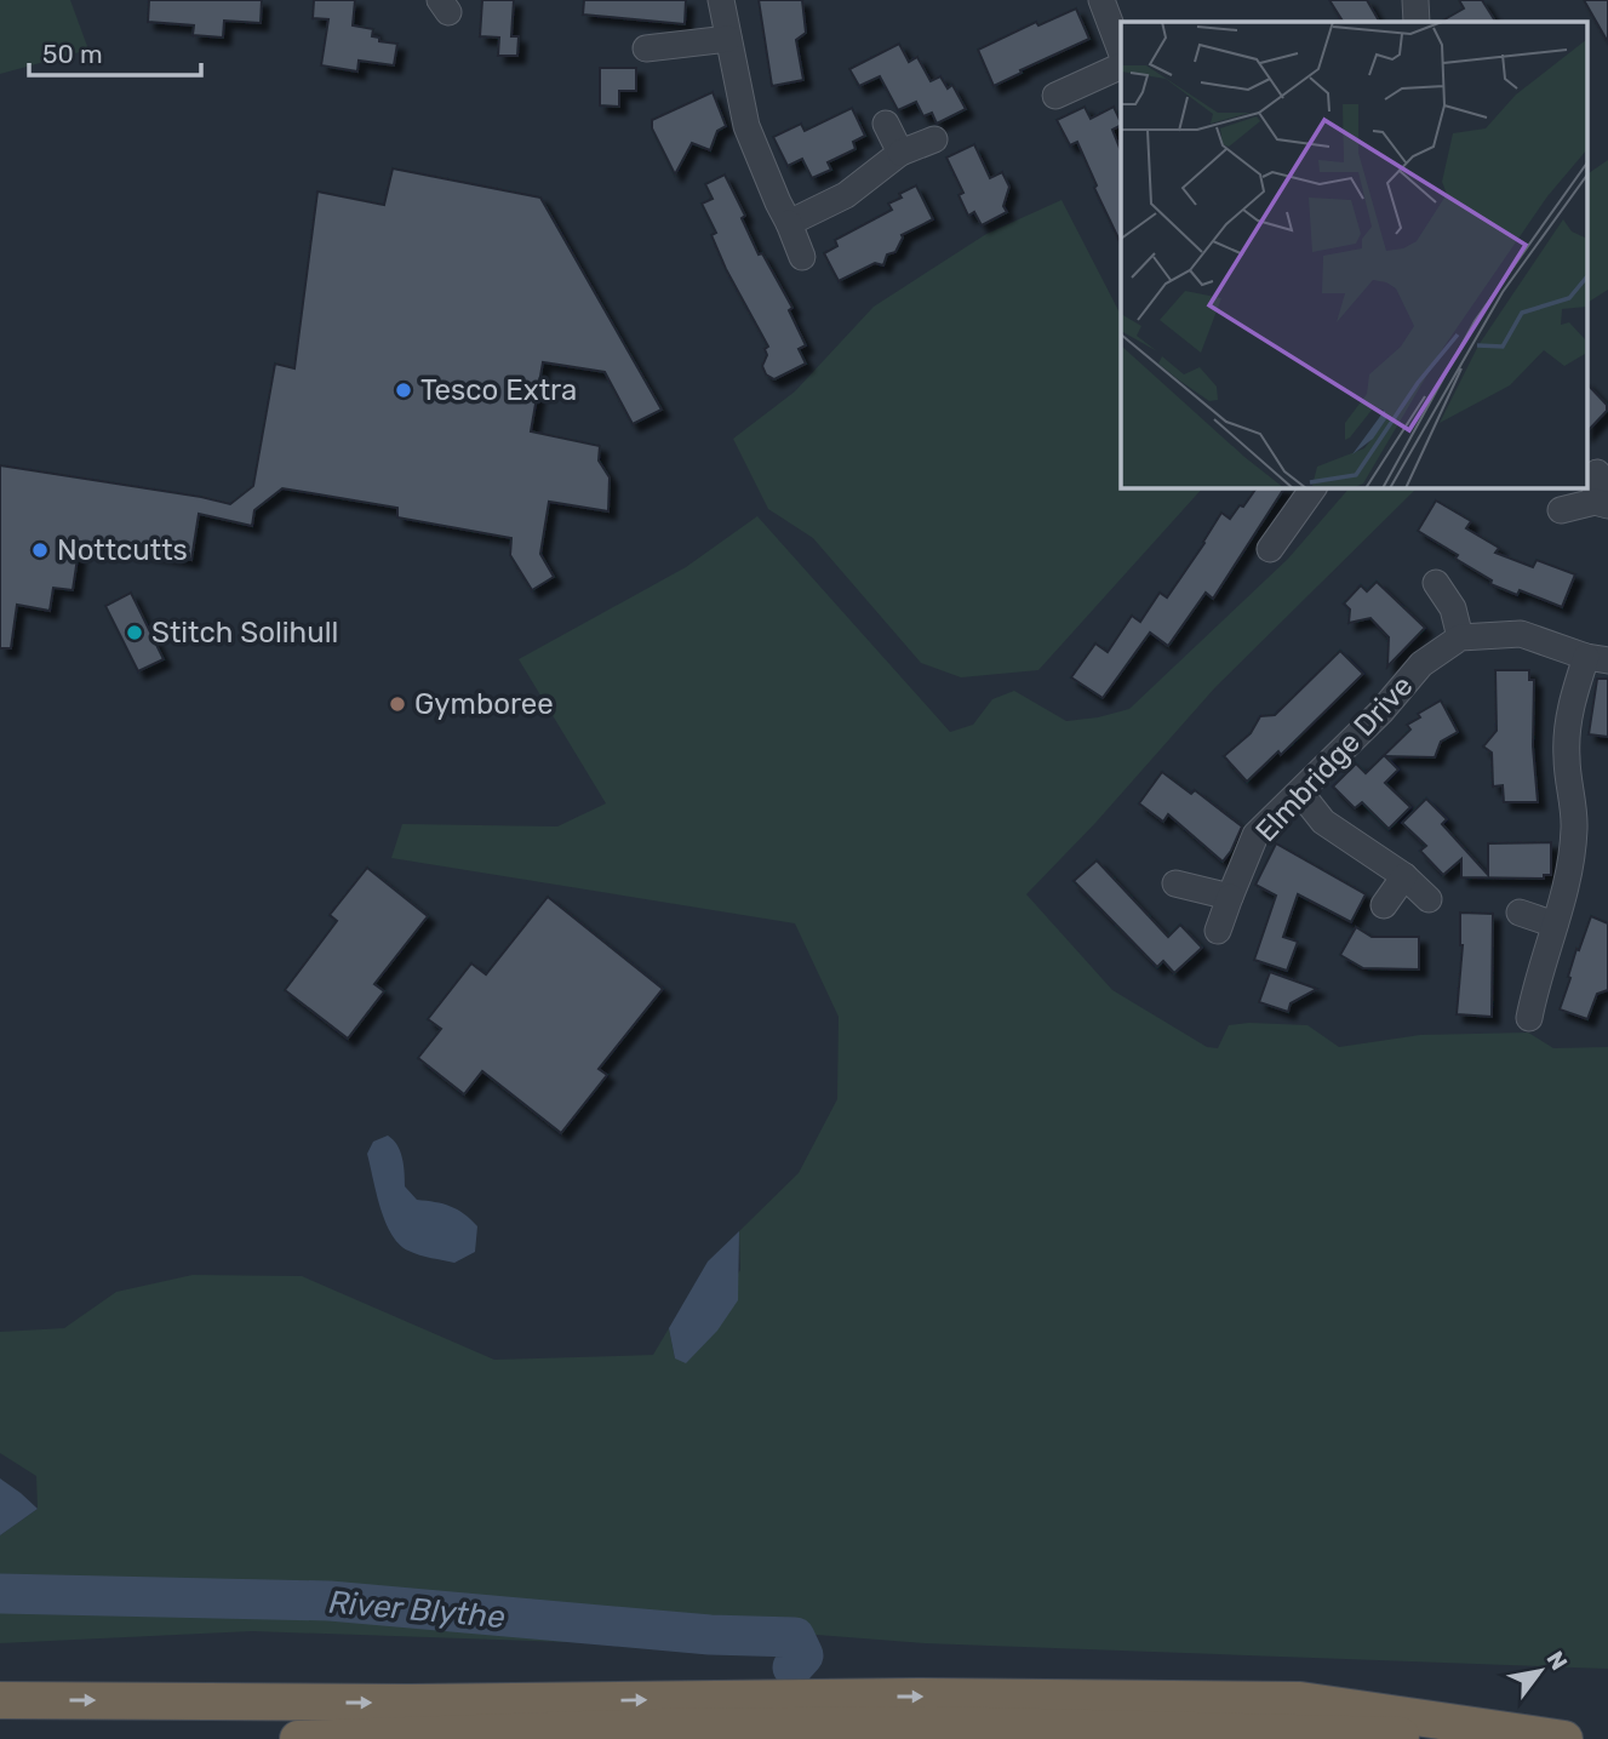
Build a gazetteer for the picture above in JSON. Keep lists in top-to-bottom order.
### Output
{
  "streets": {
    "street": ["Elmbridge Drive"]
  },
  "water": ["River Blythe"],
  "places": [
    "Tesco Extra",
    "Nottcutts",
    "Stitch Solihull",
    "Gymboree"
  ],
  "scale_bar": "50 m",
  "north": "top right"
}
